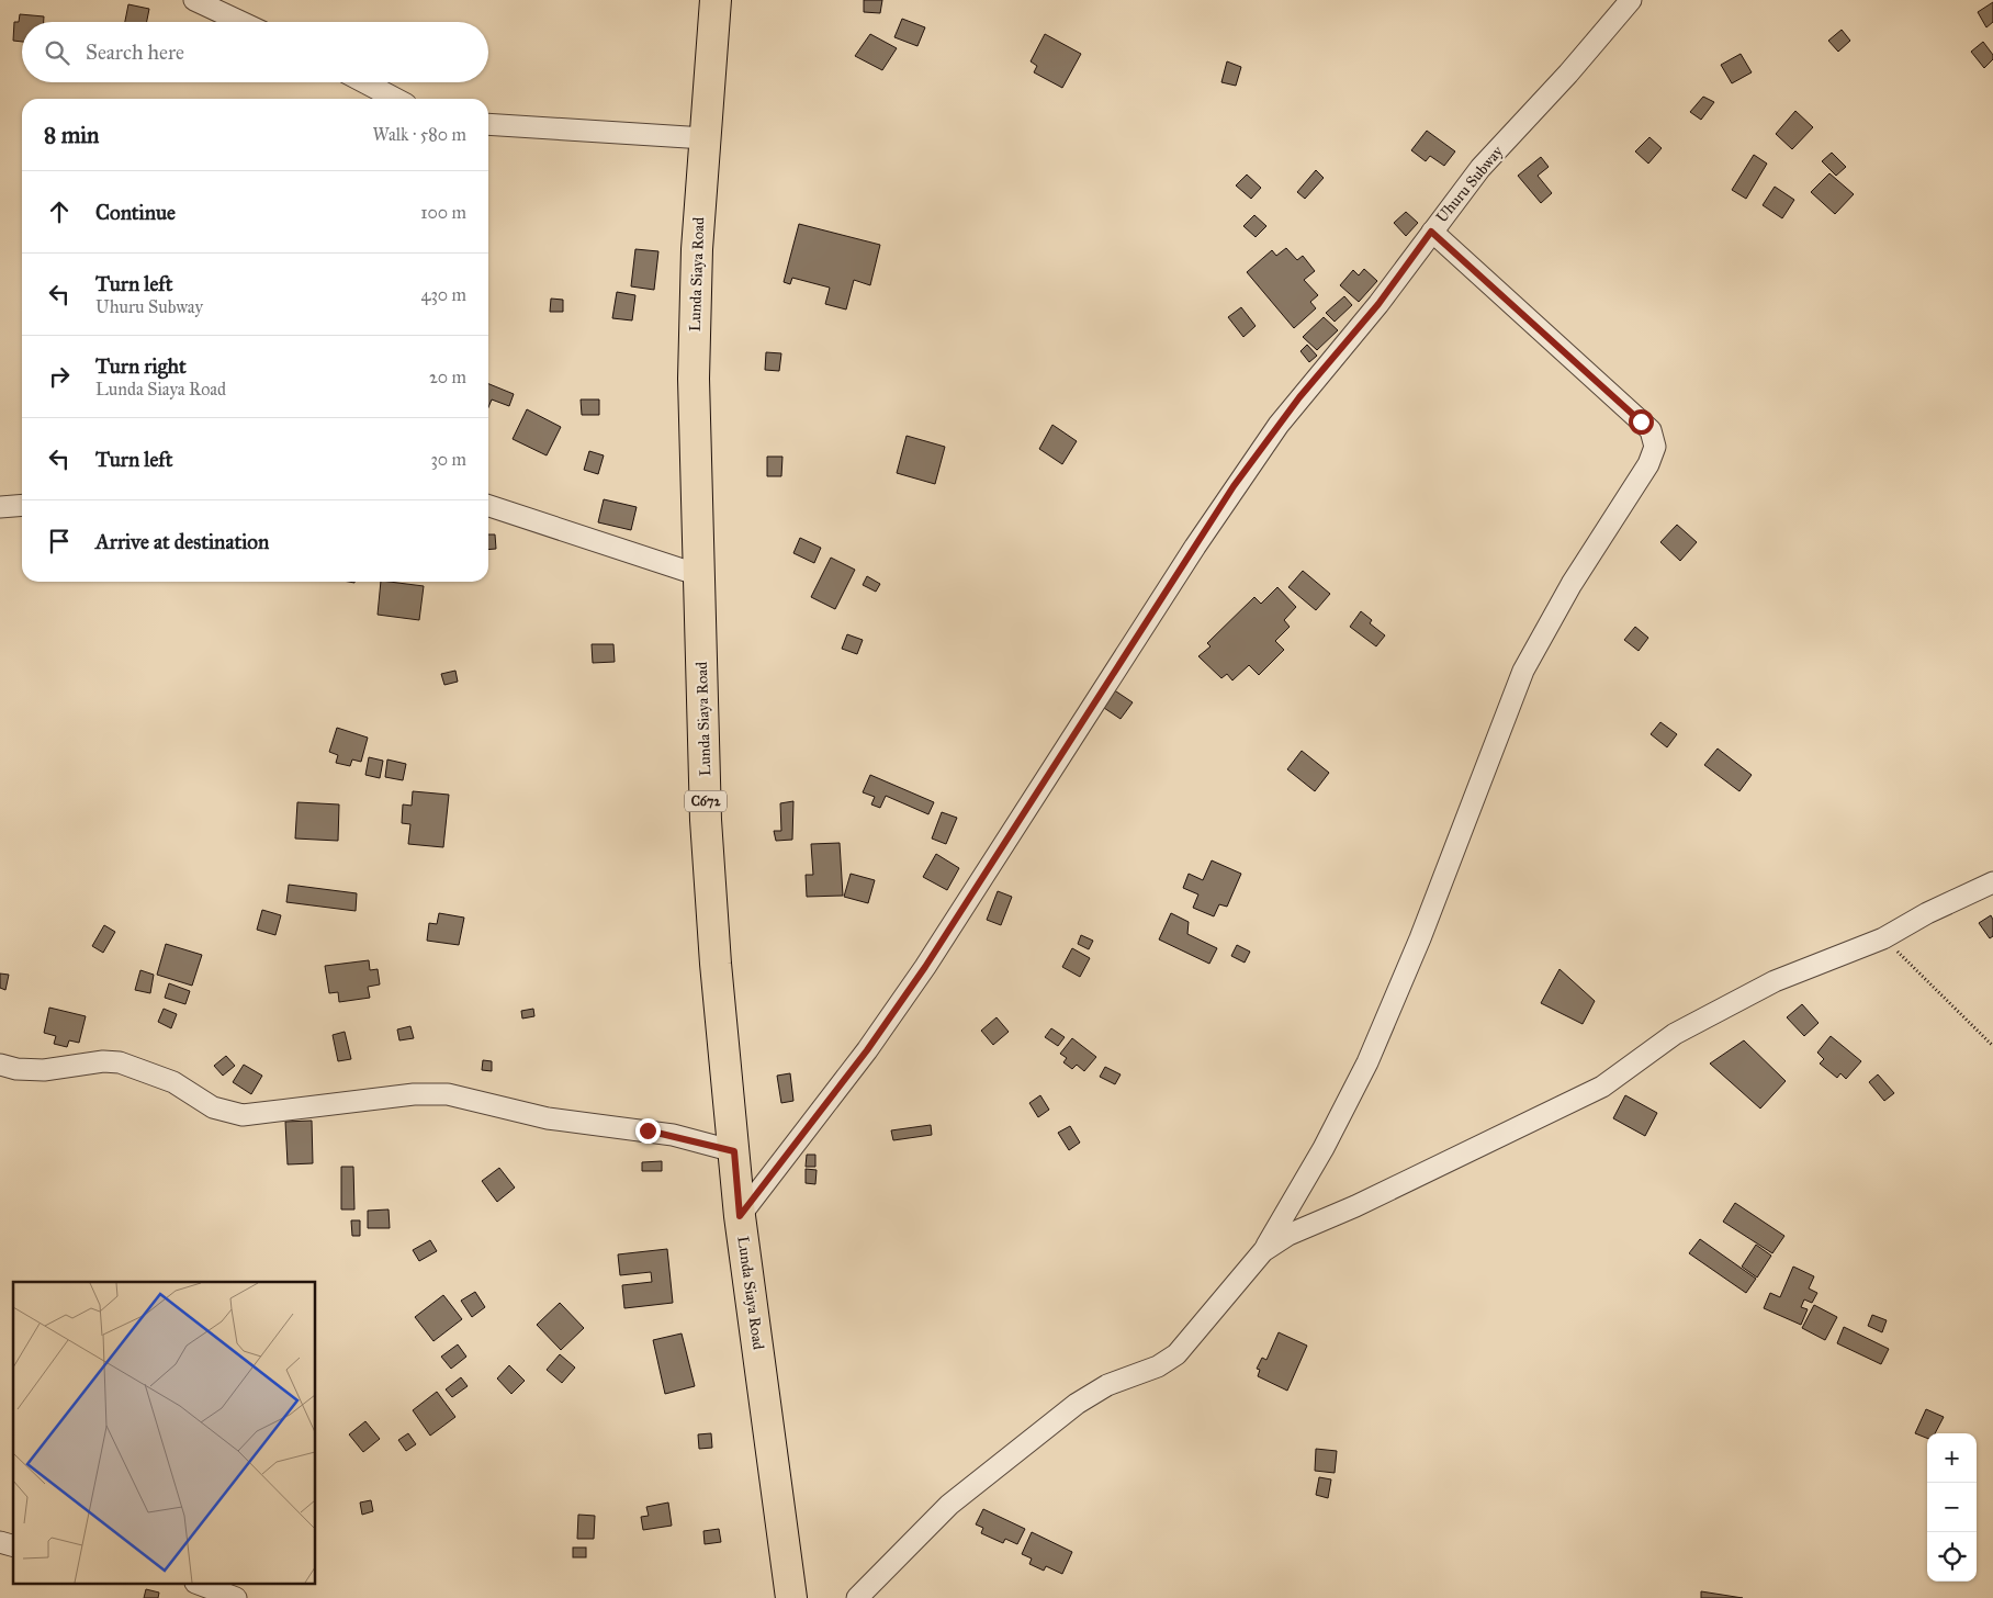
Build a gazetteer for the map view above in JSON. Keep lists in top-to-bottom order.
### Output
{
  "streets": {
    "main road": ["Lunda Siaya Road", "C672"],
    "street": ["Uhuru Subway"]
  },
  "crossings": [
    ["Uhuru Subway", "Lunda Siaya Road"]
  ],
  "page": {
    "search": "Search here",
    "heading": ["8 min", "Walk · 580 m"],
    "list": [
      ["Continue", "100 m"],
      ["Turn left", "Uhuru Subway", "430 m"],
      ["Turn right", "Lunda Siaya Road", "20 m"],
      ["Turn left", "30 m"],
      "Arrive at destination"
    ],
    "map_buttons": ["+", "−"]
  }
}
